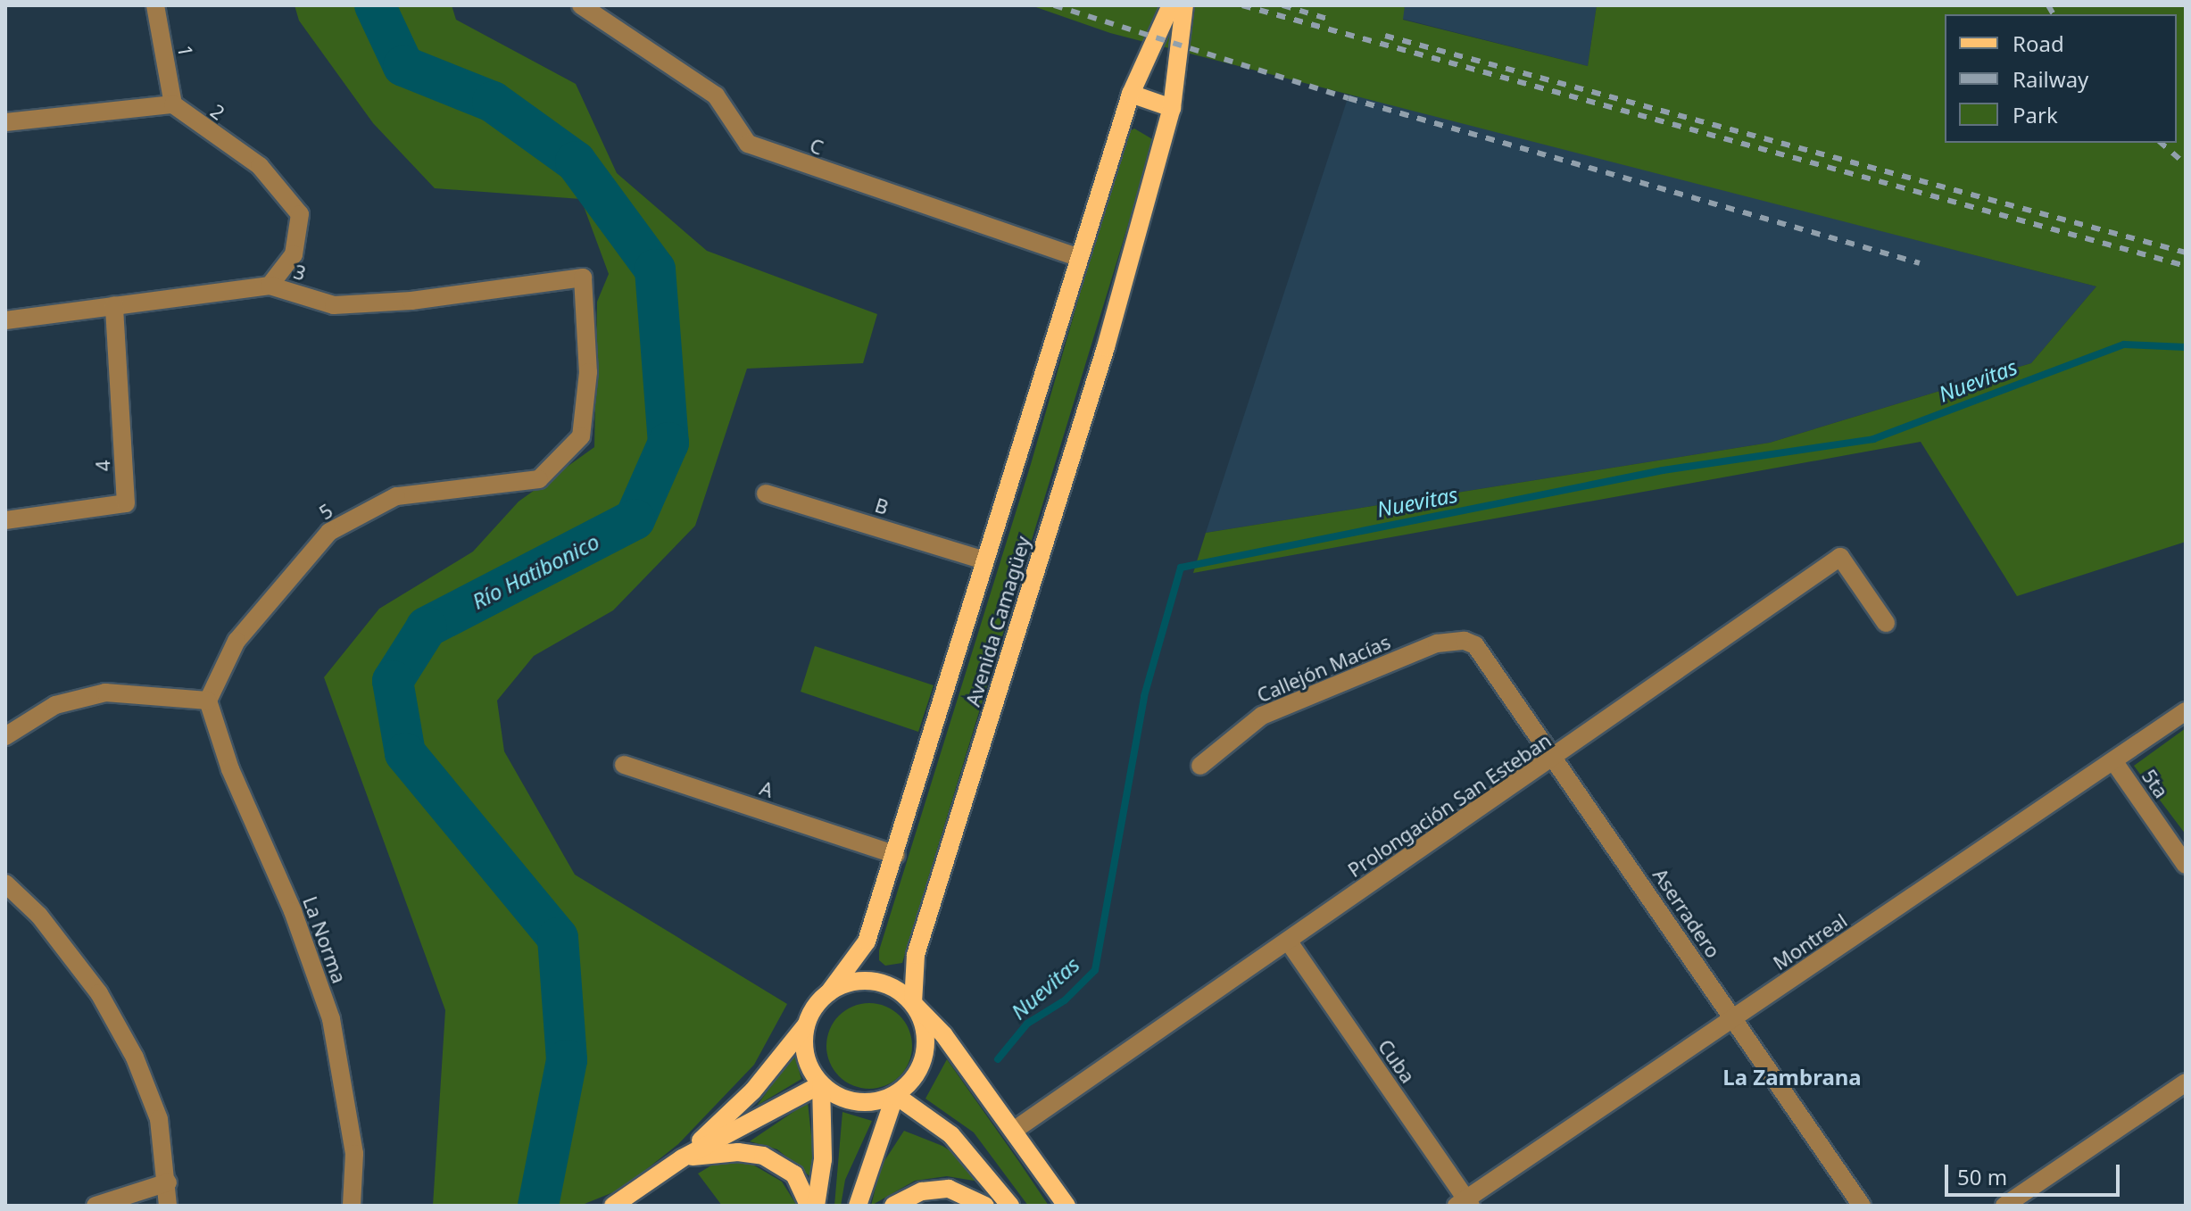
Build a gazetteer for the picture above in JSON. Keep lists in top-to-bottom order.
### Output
{
  "streets": {
    "main road": ["Avenida Camagüey"],
    "street": [
      "1",
      "2",
      "C",
      "3",
      "4",
      "B",
      "5",
      "Callejón Macías",
      "5ta",
      "A",
      "Prolongación San Esteban",
      "Aserradero",
      "La Norma",
      "Montreal",
      "Cuba"
    ]
  },
  "crossings": [
    ["1", "2"],
    ["2", "3"],
    ["C", "Avenida Camagüey"],
    ["3", "4"],
    ["3", "5"],
    ["B", "Avenida Camagüey"],
    ["5", "La Norma"],
    ["Avenida Camagüey", "A"],
    ["Callejón Macías", "Aserradero"],
    ["5ta", "Montreal"],
    ["Prolongación San Esteban", "Aserradero"],
    ["Prolongación San Esteban", "Cuba"],
    ["Aserradero", "Montreal"],
    ["Montreal", "Cuba"]
  ],
  "districts": ["La Zambrana"],
  "water": ["Nuevitas", "Río Hatibonico"],
  "legend": ["Road", "Railway", "Park"],
  "scale_bar": "50 m"
}
